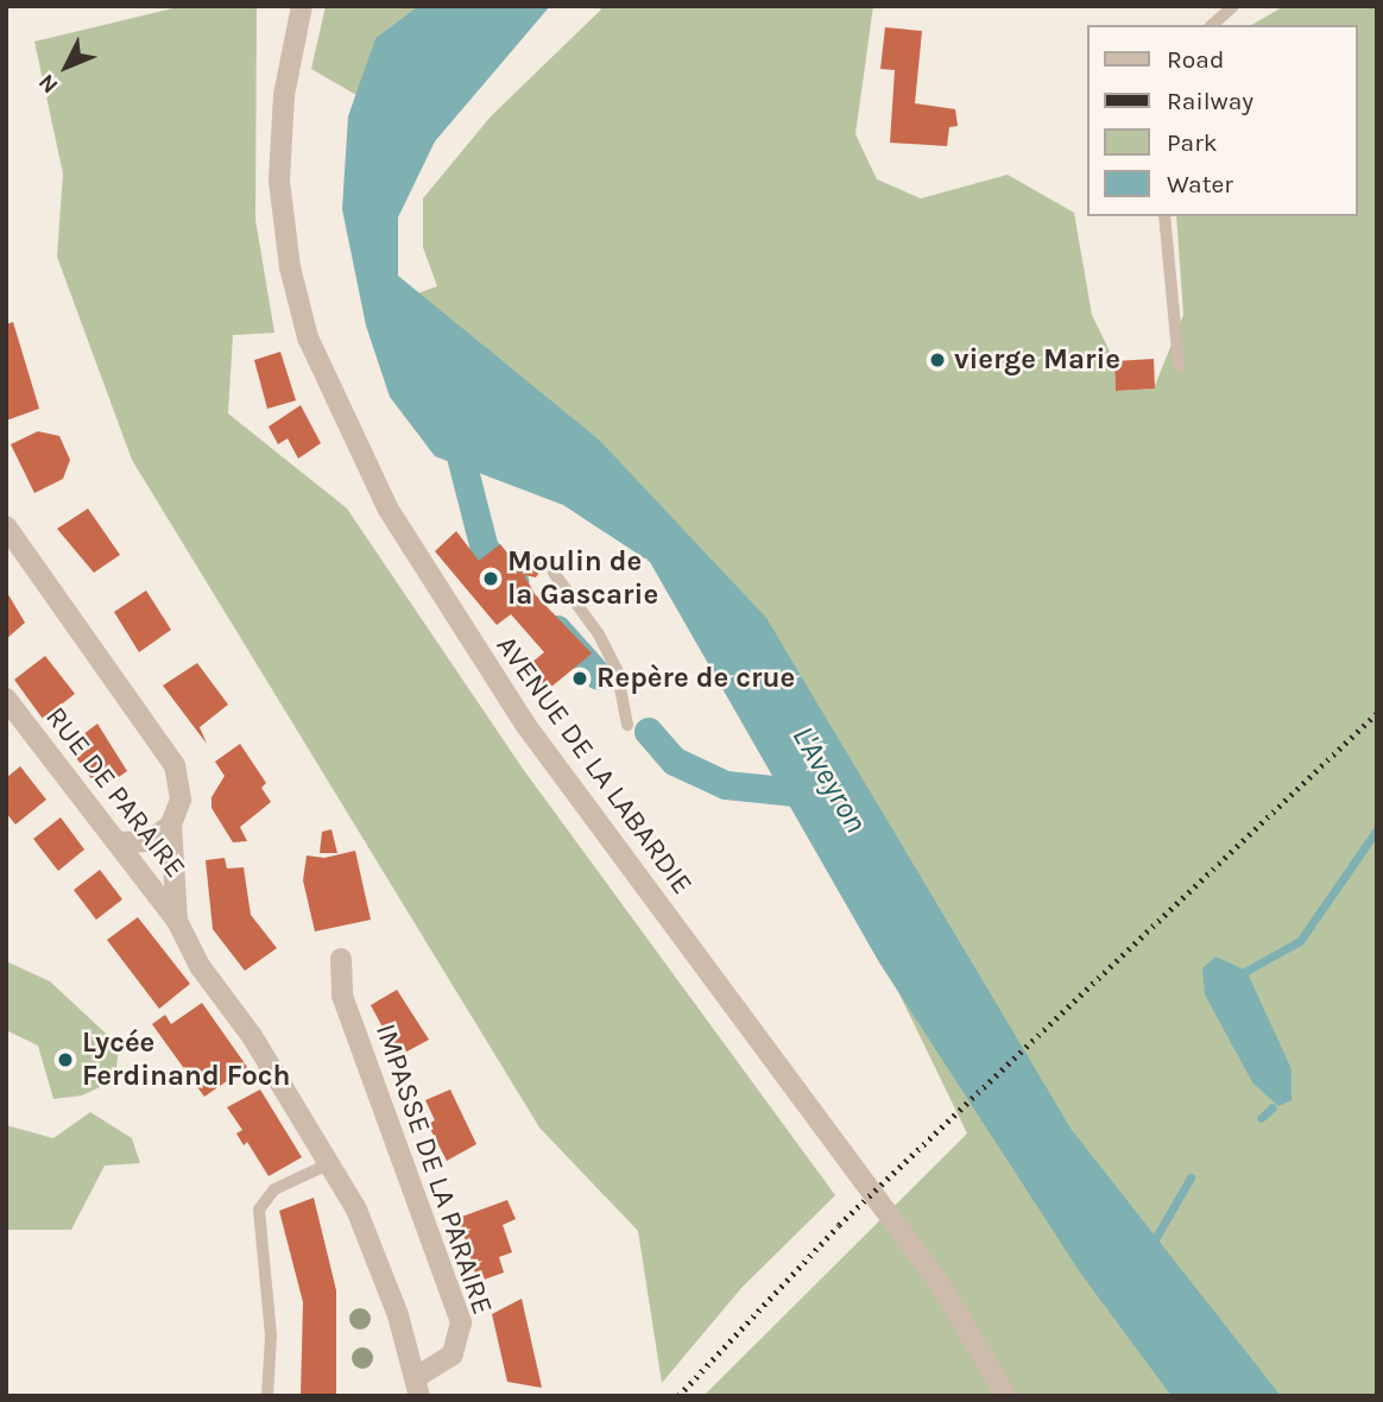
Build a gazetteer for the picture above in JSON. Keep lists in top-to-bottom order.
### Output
{
  "streets": {
    "street": ["AVENUE DE LA LABARDIE", "RUE DE PARAIRE", "IMPASSE DE LA PARAIRE"]
  },
  "crossings": [
    ["RUE DE PARAIRE", "IMPASSE DE LA PARAIRE"]
  ],
  "water": ["L'Aveyron"],
  "places": [
    "vierge Marie",
    "Moulin de la Gascarie",
    "Repère de crue",
    "Lycée Ferdinand Foch"
  ],
  "legend": [
    "Road",
    "Railway",
    "Park",
    "Water"
  ],
  "north": "bottom left"
}
